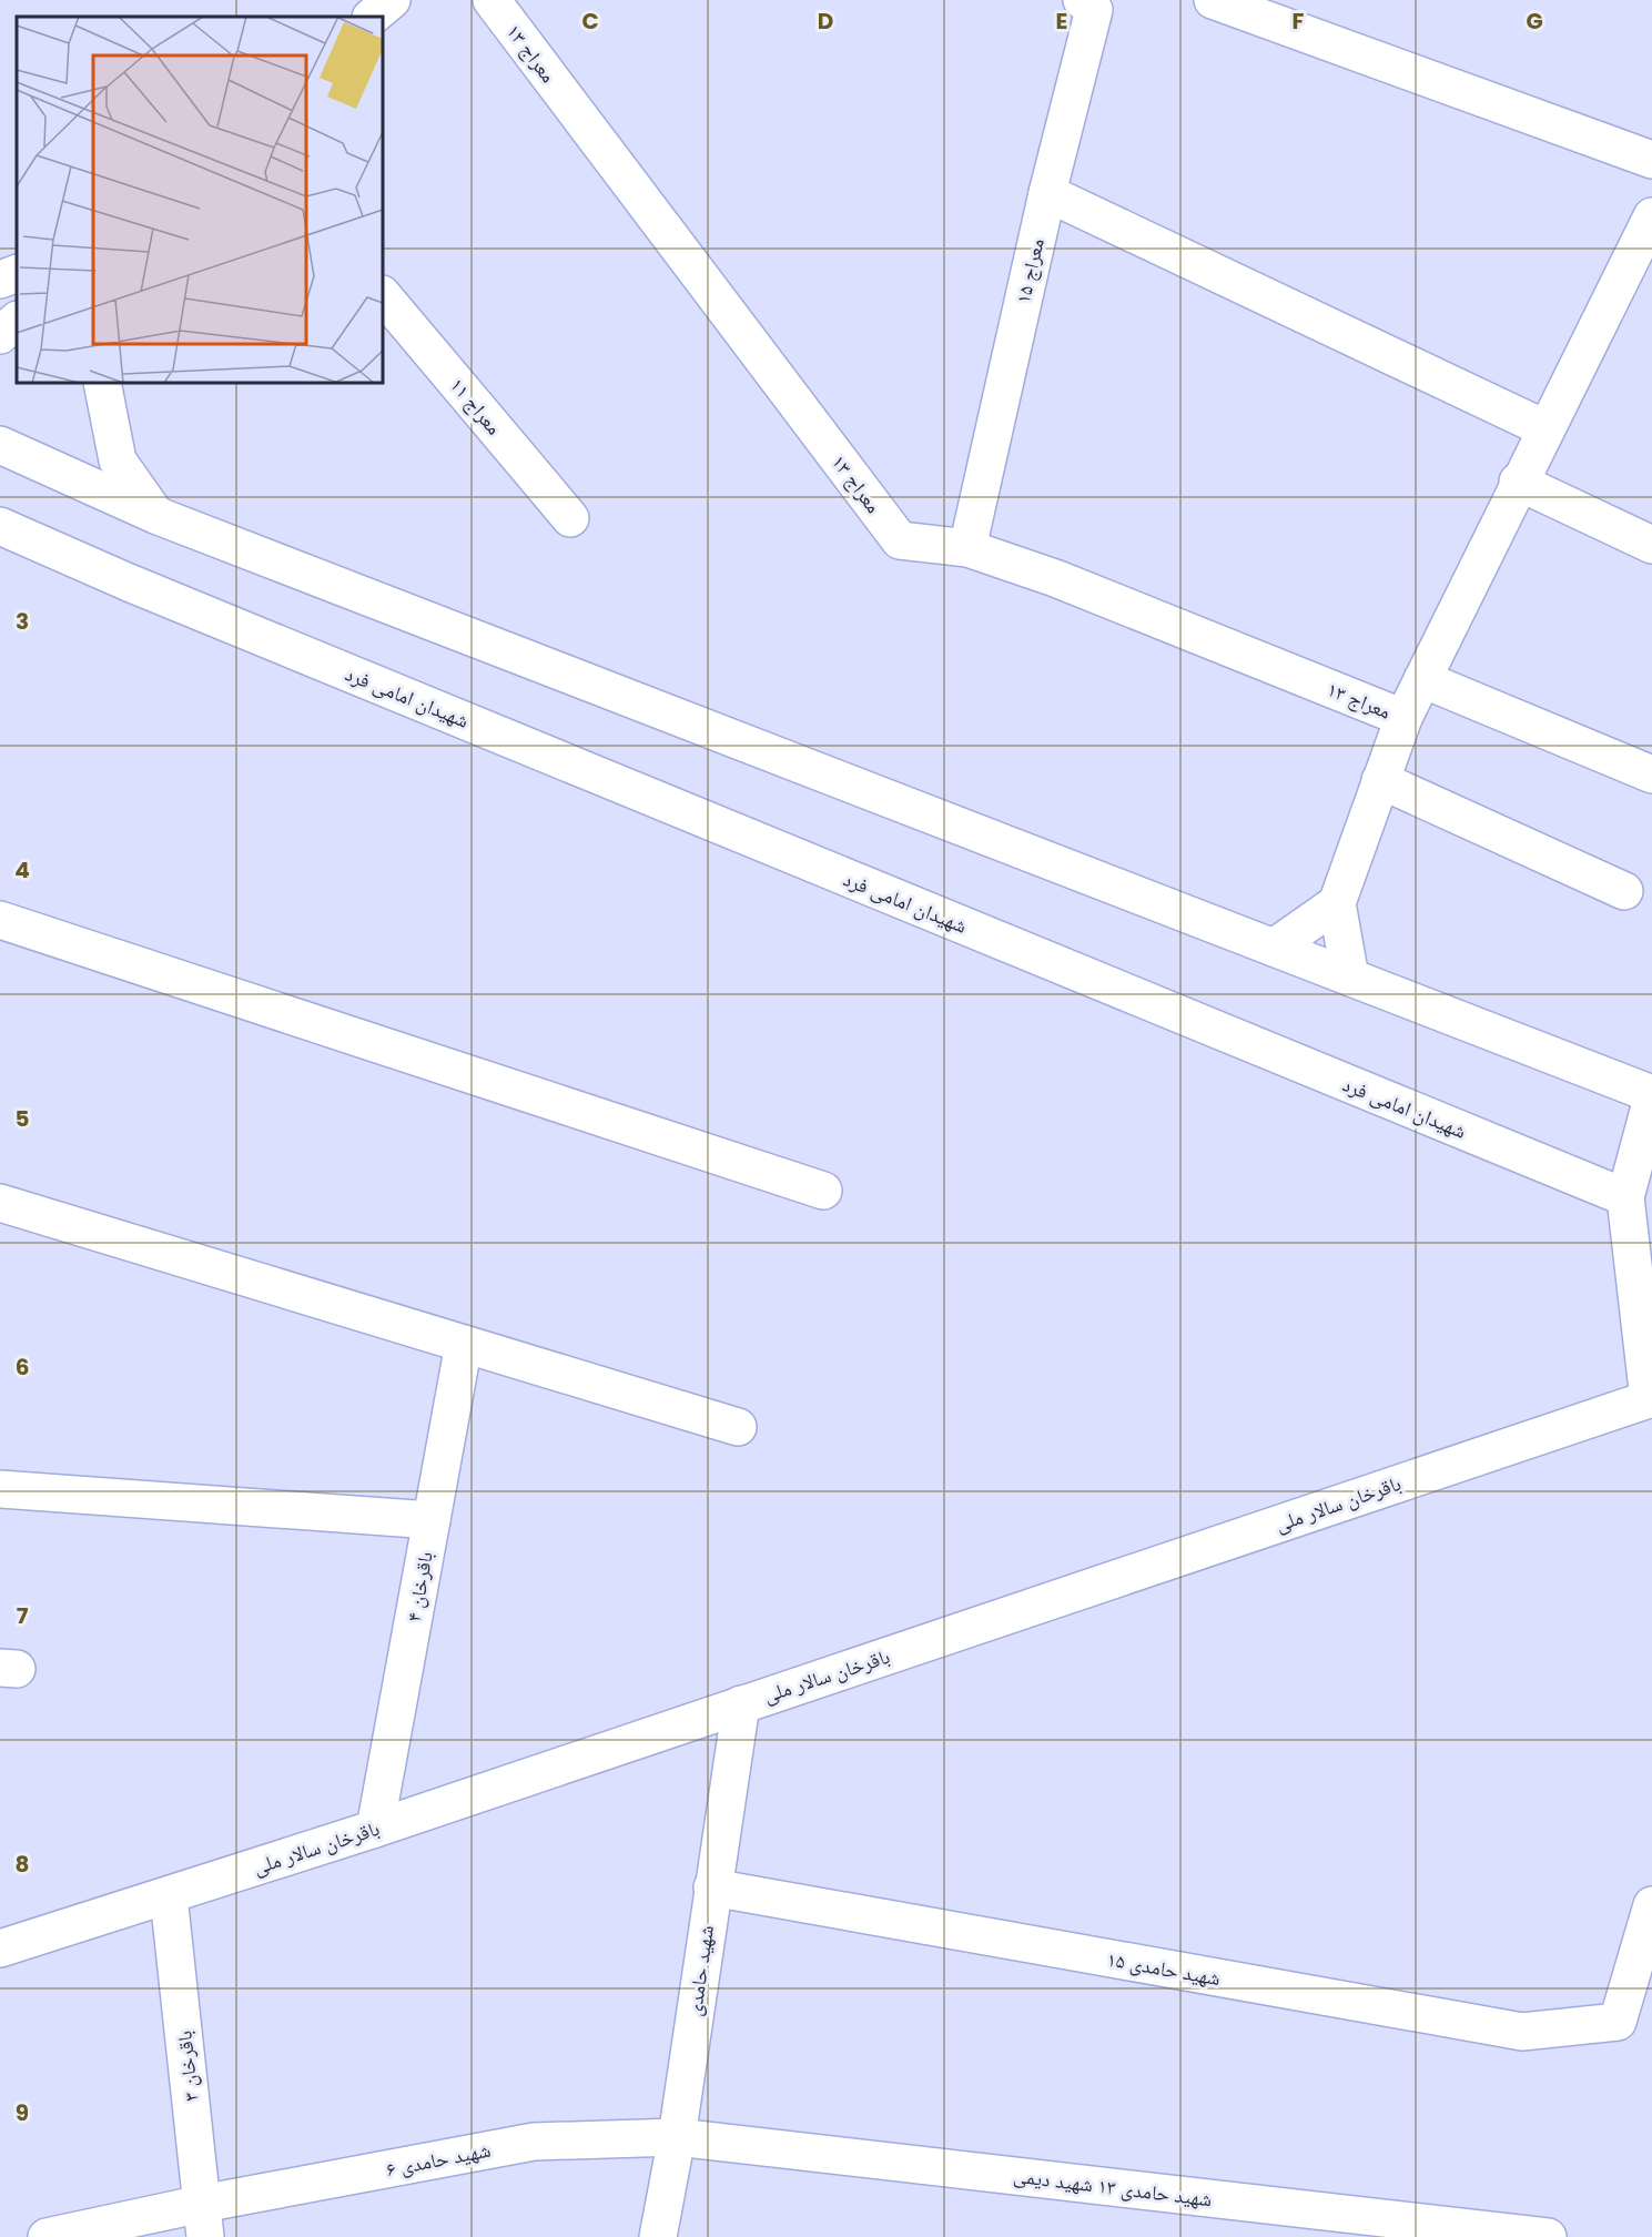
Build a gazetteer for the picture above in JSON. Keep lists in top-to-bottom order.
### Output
{
  "streets": {
    "street": [
      "معراج ۱۳",
      "معراج ۱۵",
      "معراج ۱۱",
      "شهیدان امامی فرد",
      "باقرخان سالار ملی",
      "باقرخان ۴",
      "شهید حامدی ۱۵",
      "شهید حامدی",
      "باقرخان ۳",
      "شهید حامدی ۶",
      "شهید حامدی ۱۳ شهید دیمی"
    ]
  },
  "crossings": [
    ["معراج ۱۳", "معراج ۱۵"],
    ["باقرخان سالار ملی", "باقرخان ۴"],
    ["باقرخان سالار ملی", "شهید حامدی"],
    ["باقرخان سالار ملی", "باقرخان ۳"],
    ["شهید حامدی ۱۵", "شهید حامدی"],
    ["شهید حامدی", "شهید حامدی ۶"],
    ["شهید حامدی", "شهید حامدی ۱۳ شهید دیمی"],
    ["باقرخان ۳", "شهید حامدی ۶"],
    ["شهید حامدی ۶", "شهید حامدی ۱۳ شهید دیمی"]
  ],
  "grid": {
    "columns": [
      "C",
      "D",
      "E",
      "F",
      "G"
    ],
    "rows": [
      "3",
      "4",
      "5",
      "6",
      "7",
      "8",
      "9"
    ]
  }
}
